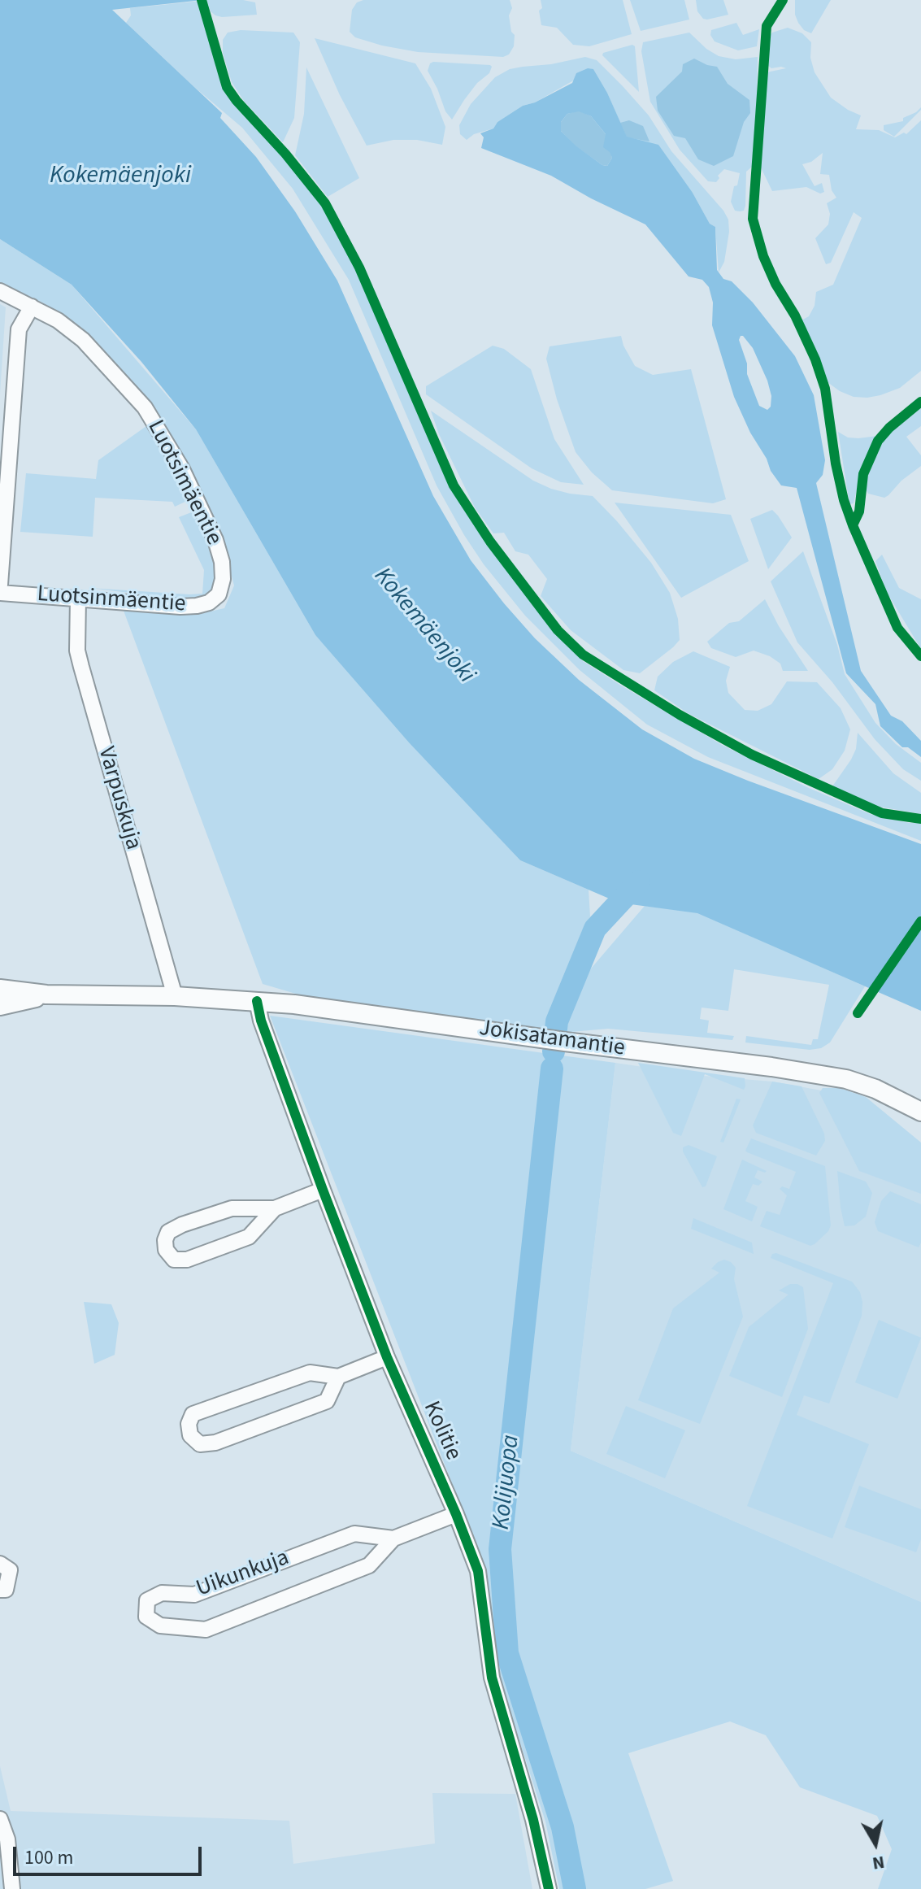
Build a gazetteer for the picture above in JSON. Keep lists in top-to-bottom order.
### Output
{
  "streets": {
    "street": [
      "Luotsimäentie",
      "Luotsinmäentie",
      "Varpuskuja",
      "Jokisatamantie",
      "Kolitie",
      "Uikunkuja"
    ]
  },
  "crossings": [
    ["Luotsimäentie", "Luotsinmäentie"],
    ["Luotsinmäentie", "Varpuskuja"],
    ["Varpuskuja", "Jokisatamantie"],
    ["Jokisatamantie", "Kolitie"],
    ["Kolitie", "Uikunkuja"]
  ],
  "water": ["Kokemäenjoki", "Kolijuopa"],
  "scale_bar": "100 m",
  "north": "bottom"
}
